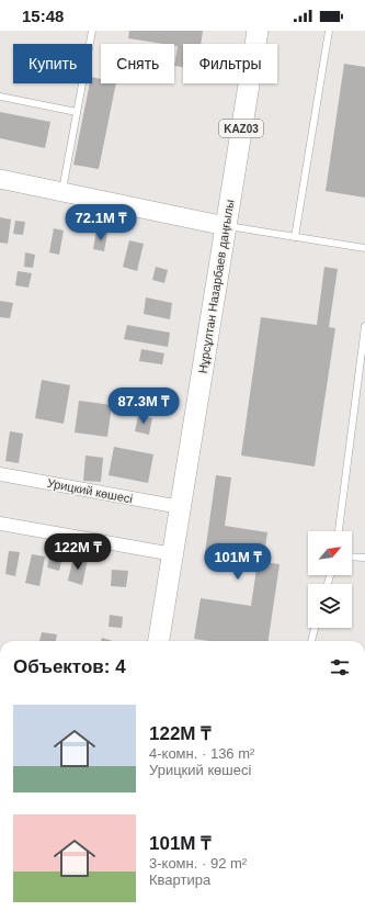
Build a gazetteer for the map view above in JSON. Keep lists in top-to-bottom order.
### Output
{
  "streets": {
    "main road": ["KАZ03", "Нұрсұлтан Назарбаев даңғылы"],
    "street": ["Урицкий көшесі"]
  },
  "crossings": [
    ["Нұрсұлтан Назарбаев даңғылы", "Урицкий көшесі"]
  ],
  "north": "top right",
  "page": {
    "status": "15:48",
    "chip": ["Купить", "Снять", "Фильтры"],
    "price": [
      "72.1M ₸",
      "87.3M ₸",
      "122M ₸",
      "101M ₸"
    ],
    "heading": "Объектов: 4",
    "list": [
      {
        "name": "122M ₸",
        "note": "4-комн. · 136 m² · Урицкий көшесі"
      },
      {
        "name": "101M ₸",
        "note": "3-комн. · 92 m² · Квартира"
      }
    ]
  }
}
